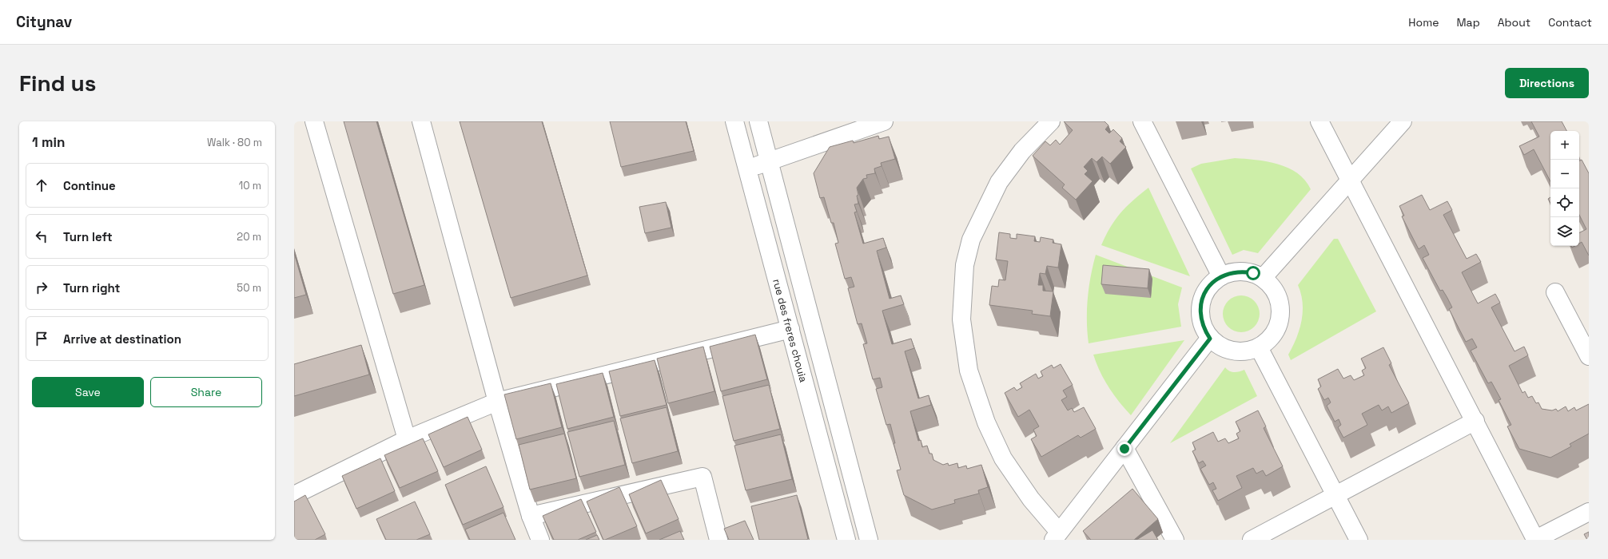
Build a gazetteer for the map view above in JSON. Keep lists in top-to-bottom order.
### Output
{
  "streets": {
    "street": ["rue des freres chouia"]
  },
  "page": {
    "header": "Citynav",
    "nav": [
      "Home",
      "Map",
      "About",
      "Contact"
    ],
    "buttons": [
      "Directions",
      ["Save", "Share"]
    ],
    "title": "Find us",
    "heading": ["1 min", "Walk · 80 m"],
    "map_buttons": ["+", "−"],
    "list": [
      ["Continue", "10 m"],
      ["Turn left", "20 m"],
      ["Turn right", "50 m"],
      "Arrive at destination"
    ]
  }
}
